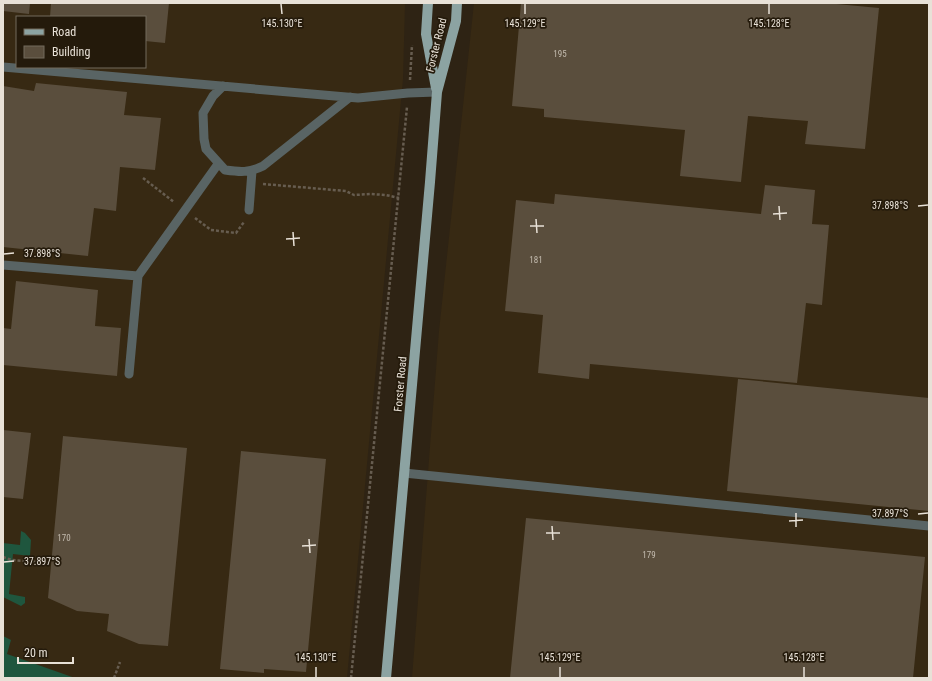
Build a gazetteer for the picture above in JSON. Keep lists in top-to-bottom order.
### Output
{
  "streets": {
    "main road": ["Forster Road"]
  },
  "house_numbers": [
    "195",
    "181",
    "170",
    "179"
  ],
  "legend": ["Road", "Building"],
  "scale_bar": "20 m",
  "coordinates": [
    "145.130°E",
    "145.129°E",
    "145.128°E",
    "37.898°S",
    "37.897°S"
  ]
}
